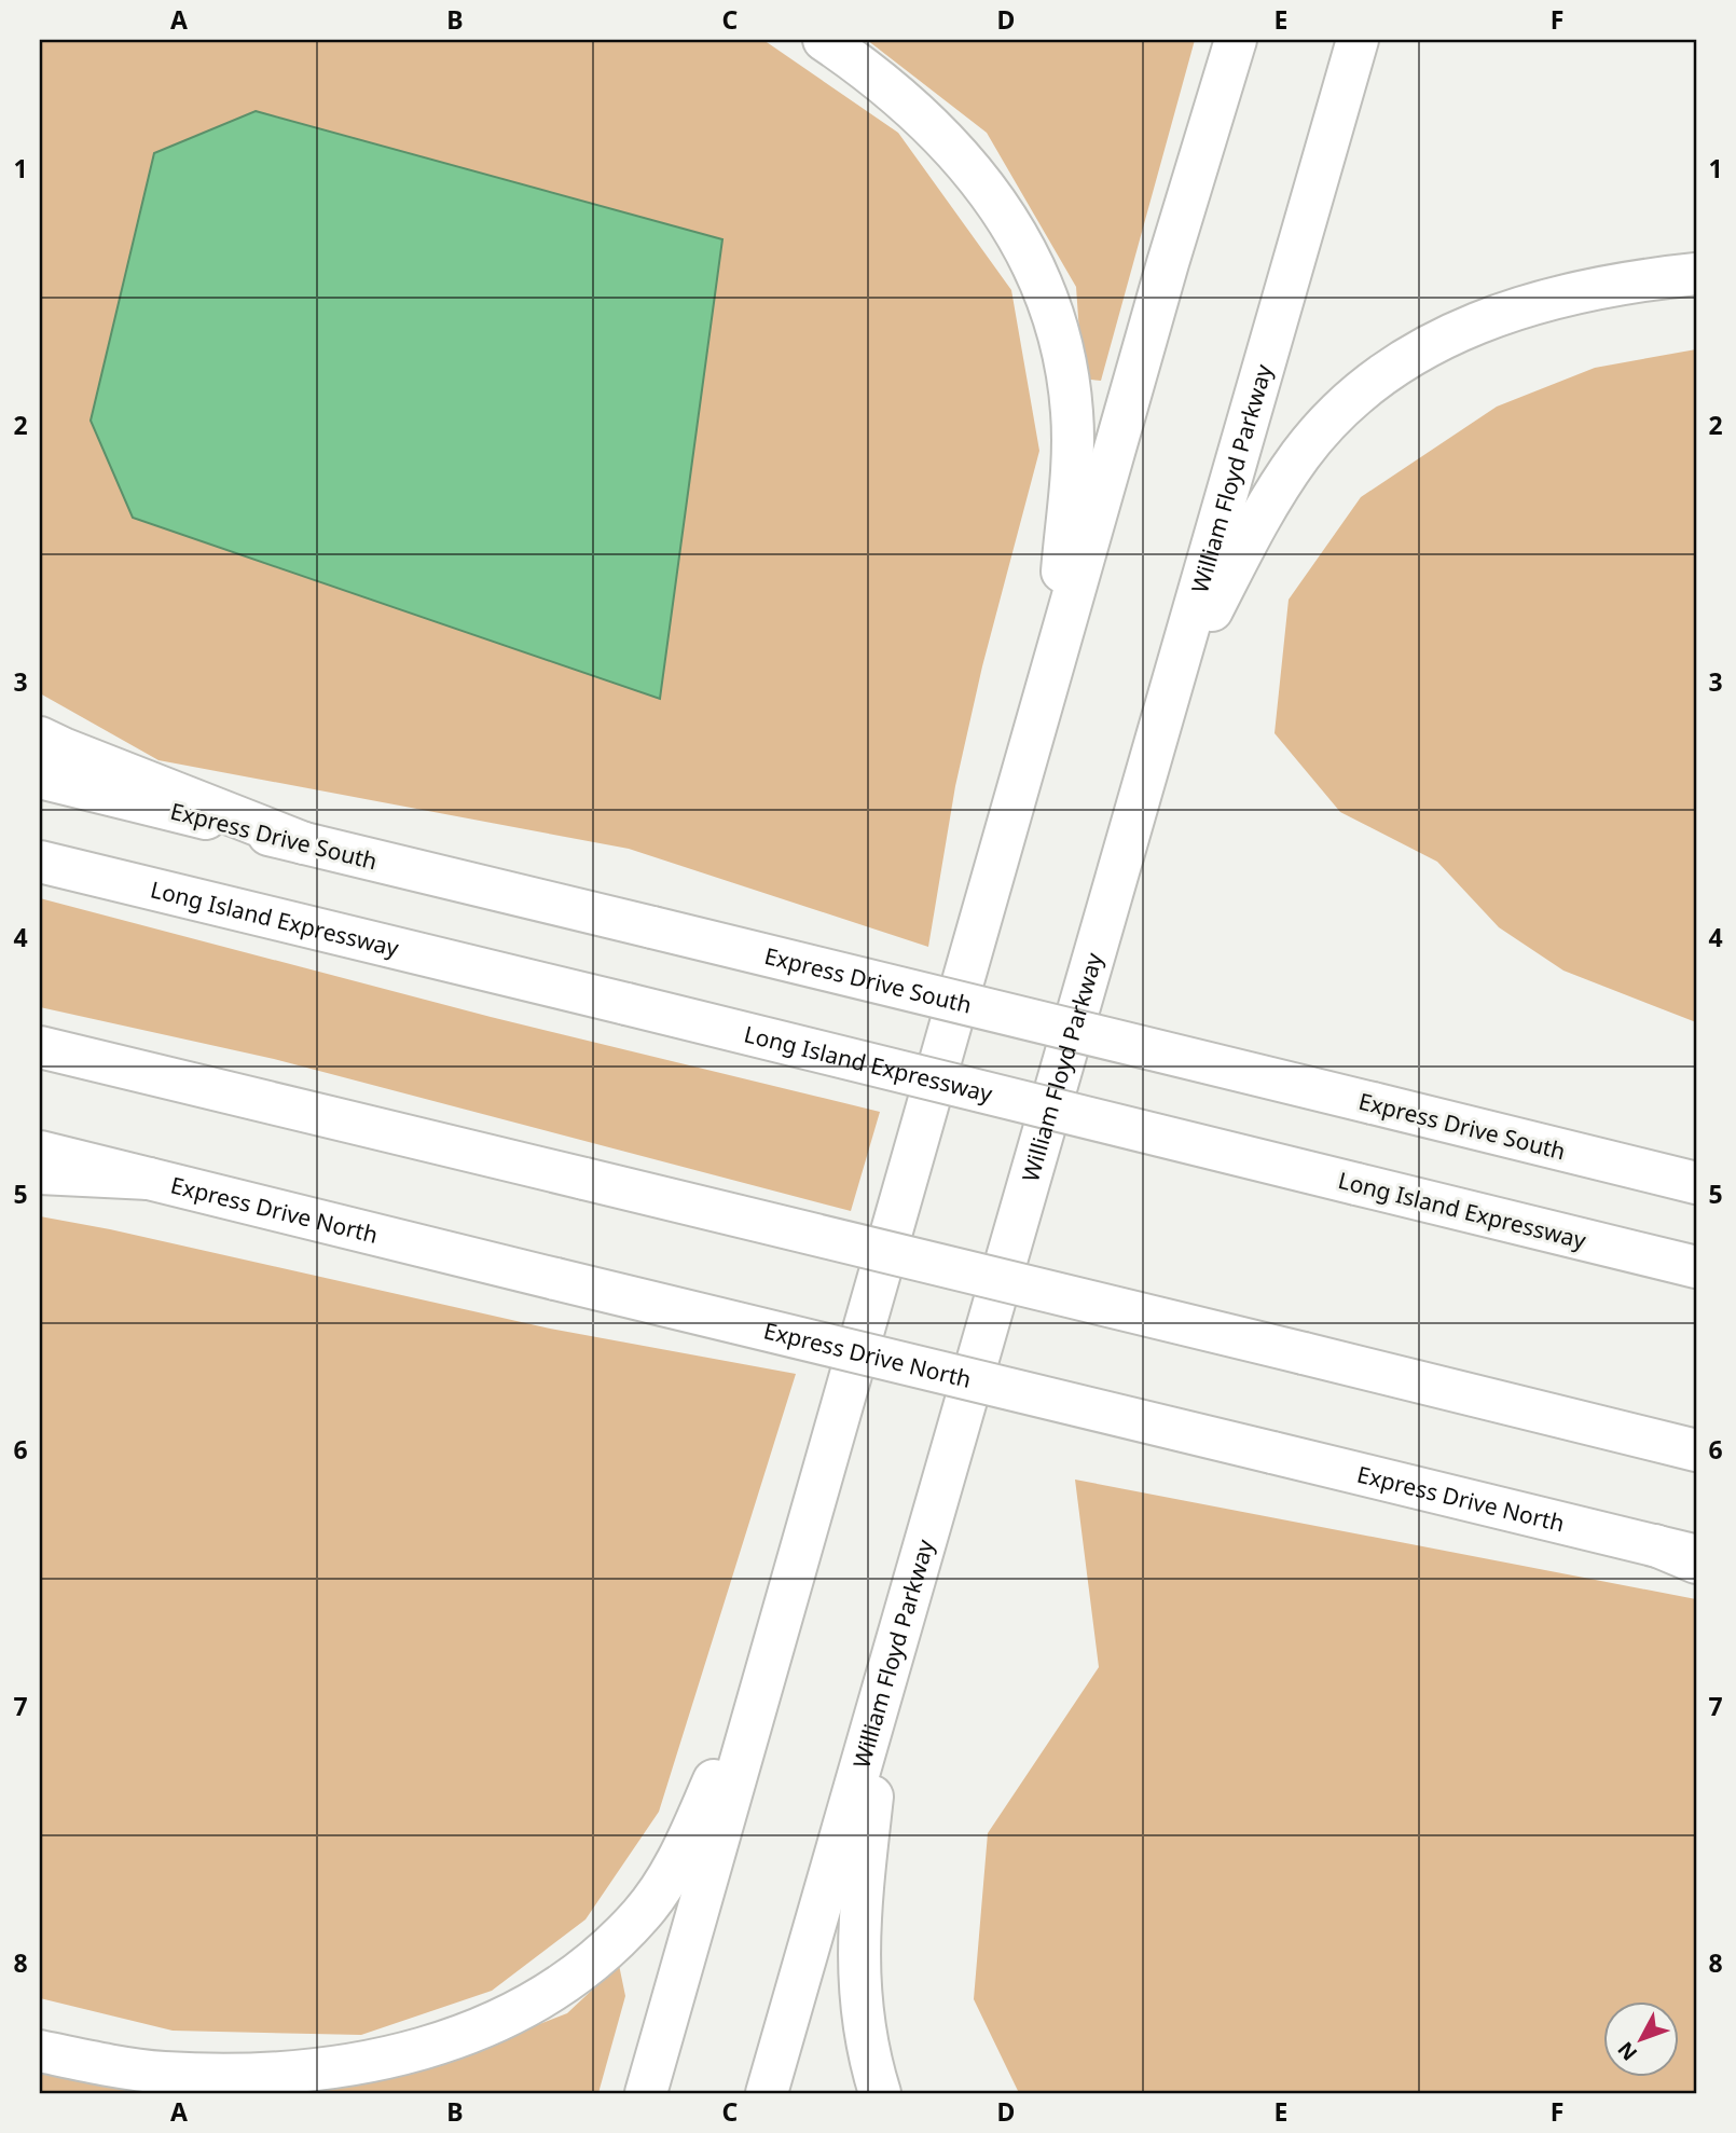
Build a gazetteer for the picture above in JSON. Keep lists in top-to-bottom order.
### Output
{
  "streets": {
    "main road": [
      "William Floyd Parkway",
      "Express Drive South",
      "Long Island Expressway",
      "Express Drive North"
    ]
  },
  "north": "bottom left",
  "grid": {
    "columns": [
      "A",
      "B",
      "C",
      "D",
      "E",
      "F"
    ],
    "rows": [
      "1",
      "2",
      "3",
      "4",
      "5",
      "6",
      "7",
      "8"
    ]
  }
}
